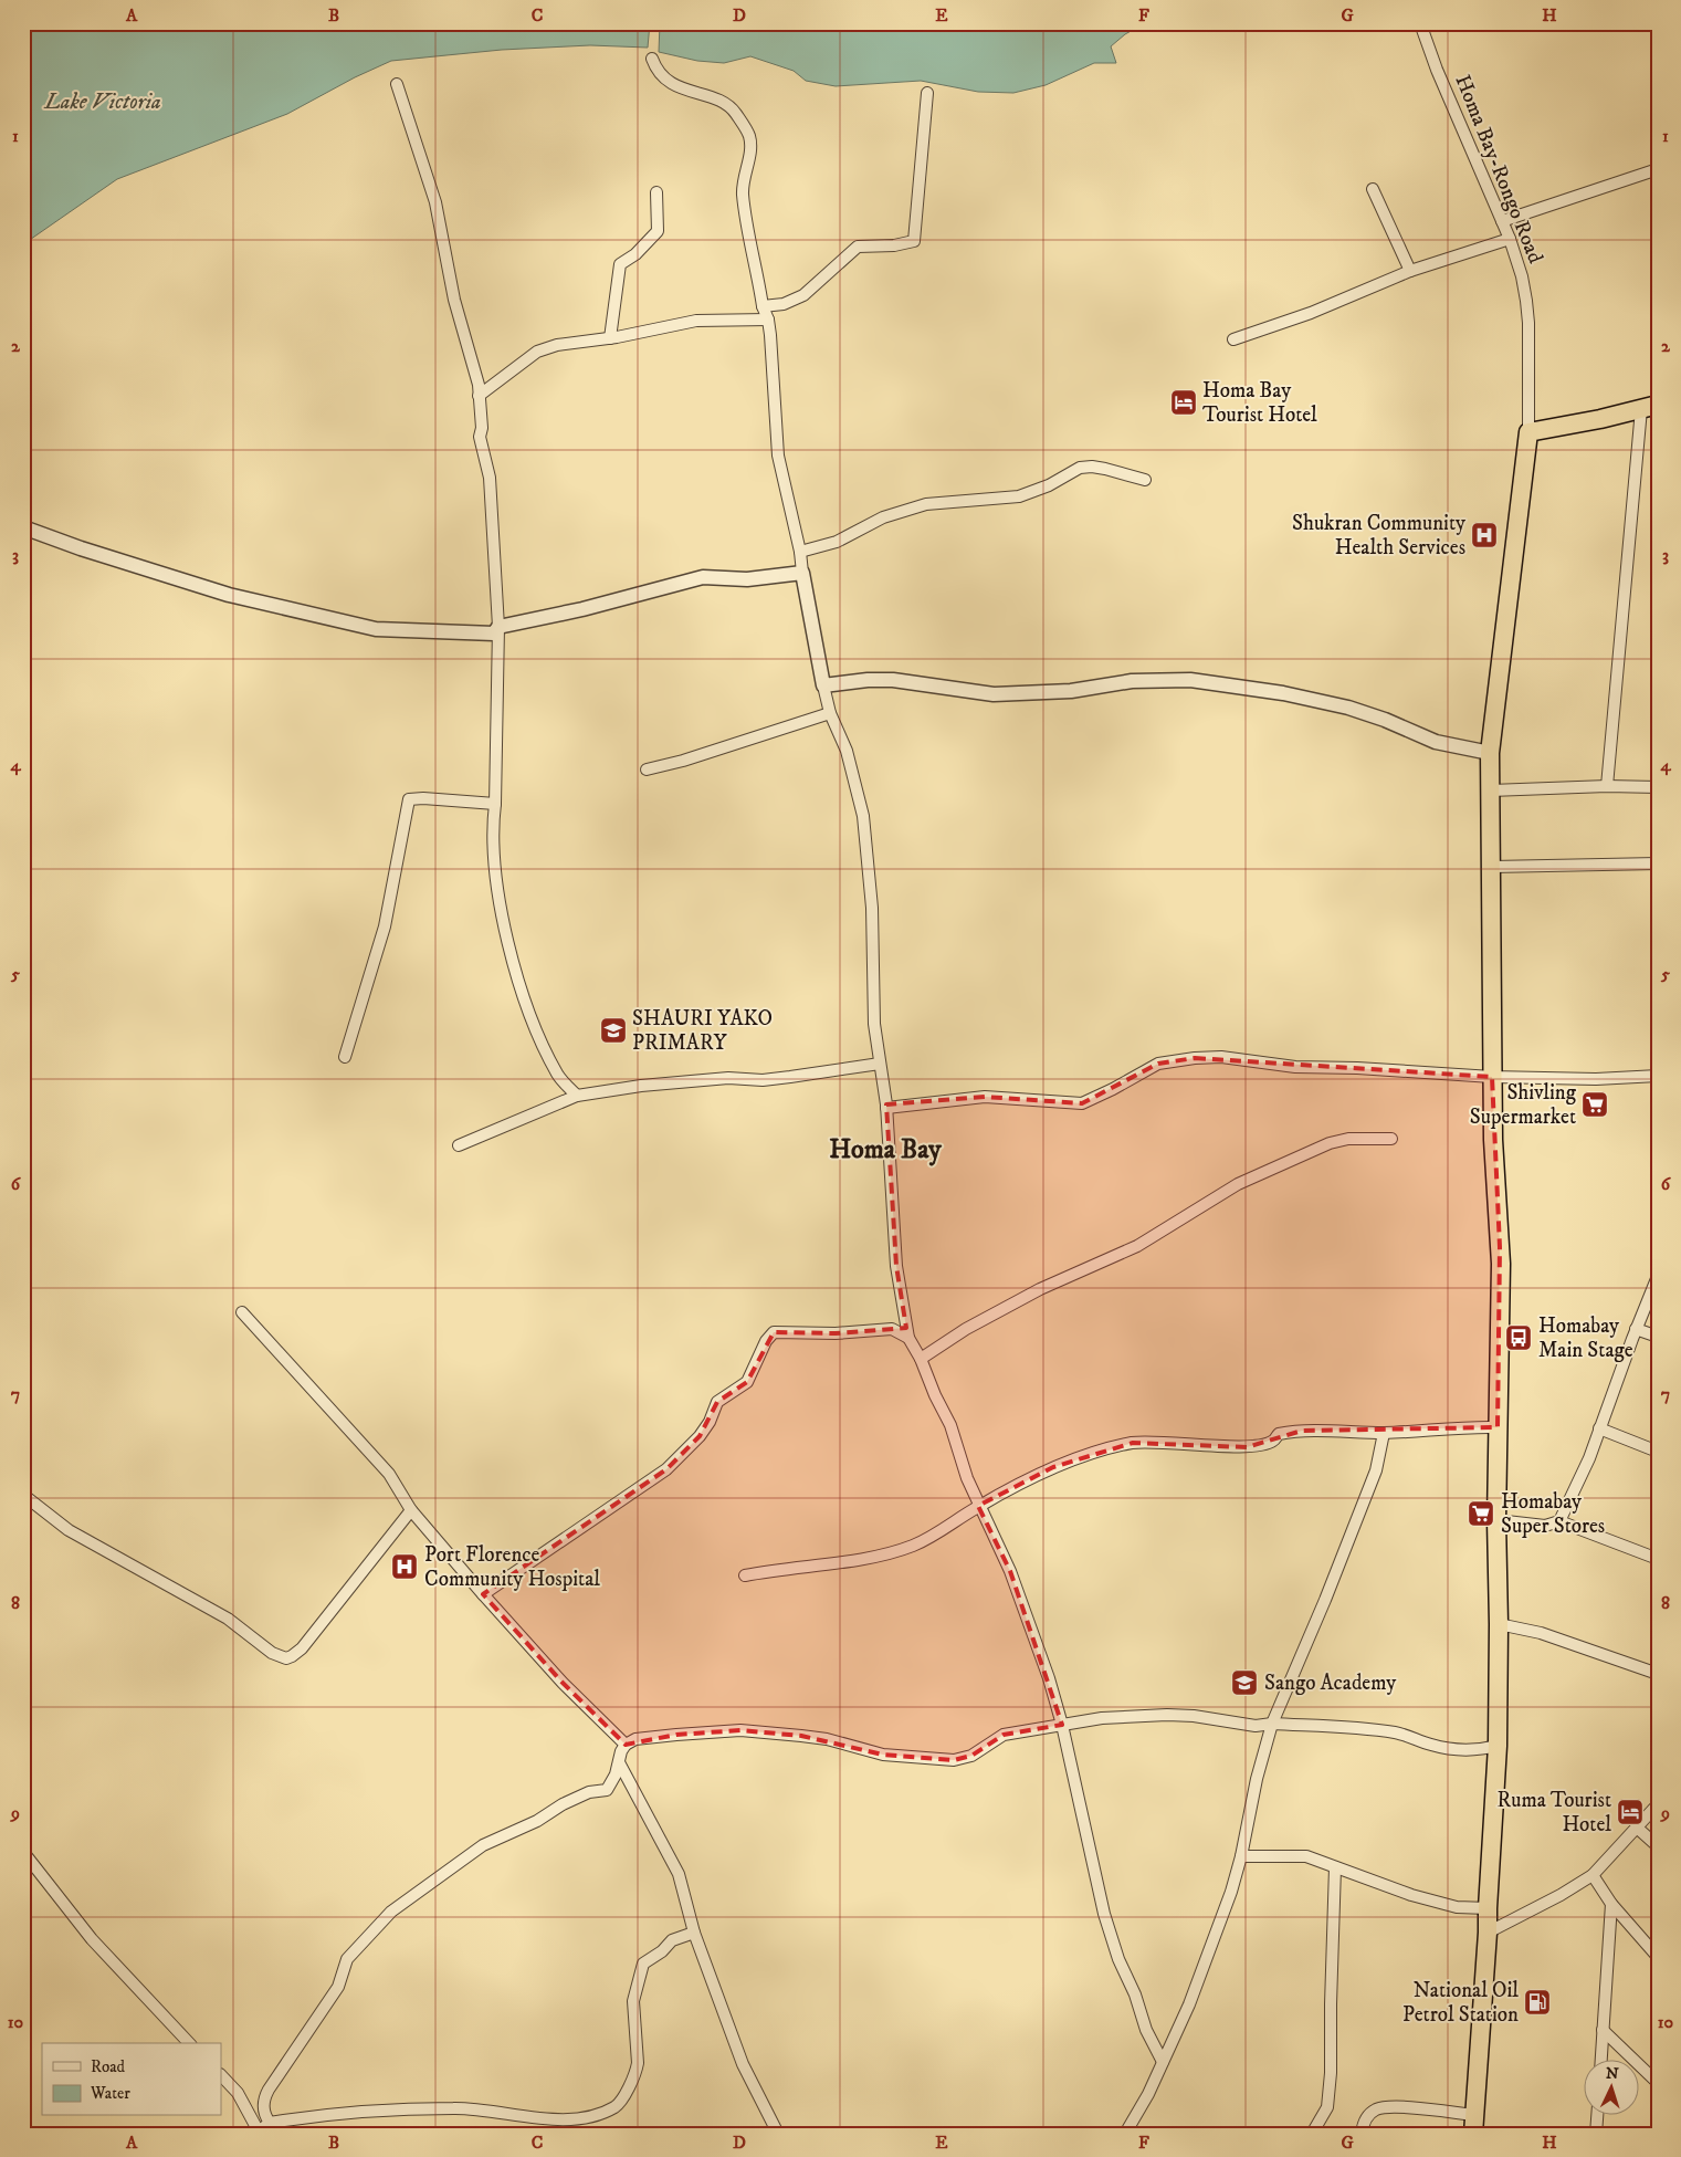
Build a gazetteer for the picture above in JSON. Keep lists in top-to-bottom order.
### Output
{
  "streets": {
    "street": ["Homa Bay-Rongo Road"]
  },
  "districts": ["Homa Bay"],
  "water": ["Lake Victoria"],
  "places": {
    "hotel": ["Homa Bay Tourist Hotel", "Ruma Tourist Hotel"],
    "hospital": ["Shukran Community Health Services", "Port Florence Community Hospital"],
    "school or university": ["SHAURI YAKO PRIMARY", "Sango Academy"],
    "supermarket": ["Shivling Supermarket", "Homabay Super Stores"],
    "bus stop": ["Homabay Main Stage"],
    "fuel station": ["National Oil Petrol Station"]
  },
  "legend": ["Road", "Water"],
  "north": "top",
  "grid": {
    "columns": [
      "A",
      "B",
      "C",
      "D",
      "E",
      "F",
      "G",
      "H"
    ],
    "rows": [
      "1",
      "2",
      "3",
      "4",
      "5",
      "6",
      "7",
      "8",
      "9",
      "10"
    ]
  }
}
